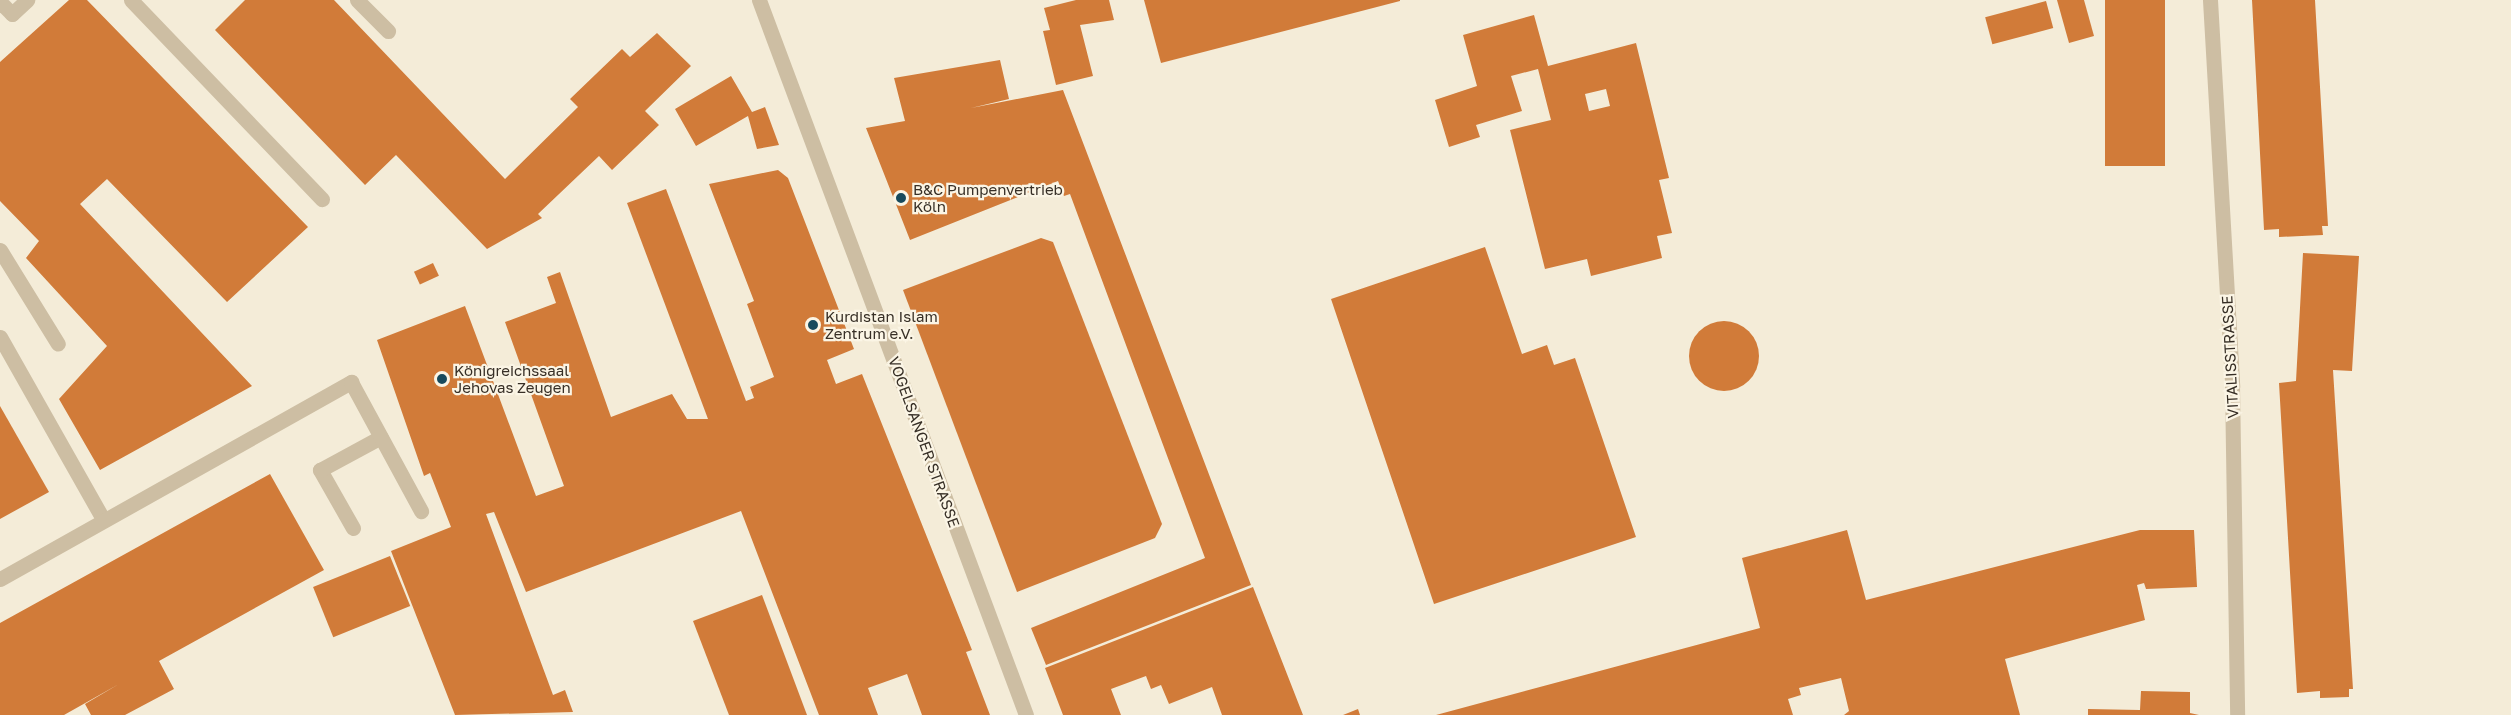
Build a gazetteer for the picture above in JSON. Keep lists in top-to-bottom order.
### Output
{
  "streets": {
    "street": ["VITALISSTRASSE", "VOGELSANGER STRASSE"]
  },
  "places": ["B&C Pumpenvertrieb Köln", "Kurdistan Islam Zentrum e.V.", "Königreichssaal Jehovas Zeugen"]
}
